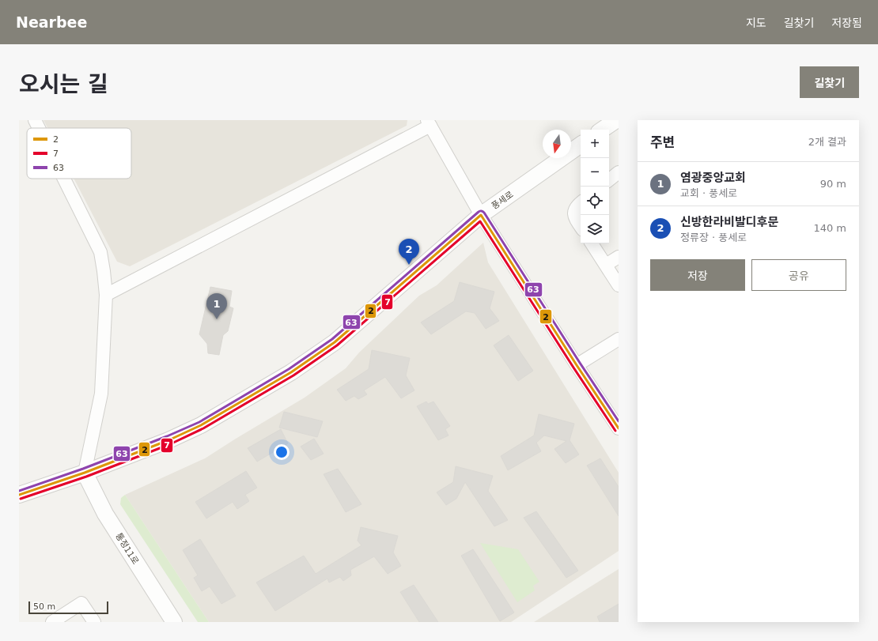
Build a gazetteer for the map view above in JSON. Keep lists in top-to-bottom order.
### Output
{
  "streets": {
    "street": ["풍세로", "통정11로"]
  },
  "crossings": [
    ["풍세로", "통정11로"]
  ],
  "lines": ["transit line 63", "transit line 2", "transit line 7"],
  "legend": ["2", "7", "63"],
  "scale_bar": "50 m",
  "north": "bottom",
  "page": {
    "header": "Nearbee",
    "nav": ["지도", "길찾기", "저장됨"],
    "title": "오시는 길",
    "buttons": [
      "길찾기",
      ["저장", "공유"]
    ],
    "heading": ["주변", "2개 결과"],
    "map_buttons": ["+", "−"],
    "list": [
      {
        "mark": "1",
        "name": "염광중앙교회",
        "note": "교회 · 풍세로",
        "value": "90 m"
      },
      {
        "mark": "2",
        "name": "신방한라비발디후문",
        "note": "정류장 · 풍세로",
        "value": "140 m"
      }
    ],
    "pins": ["2", "1"],
    "scale": "50 m"
  }
}
